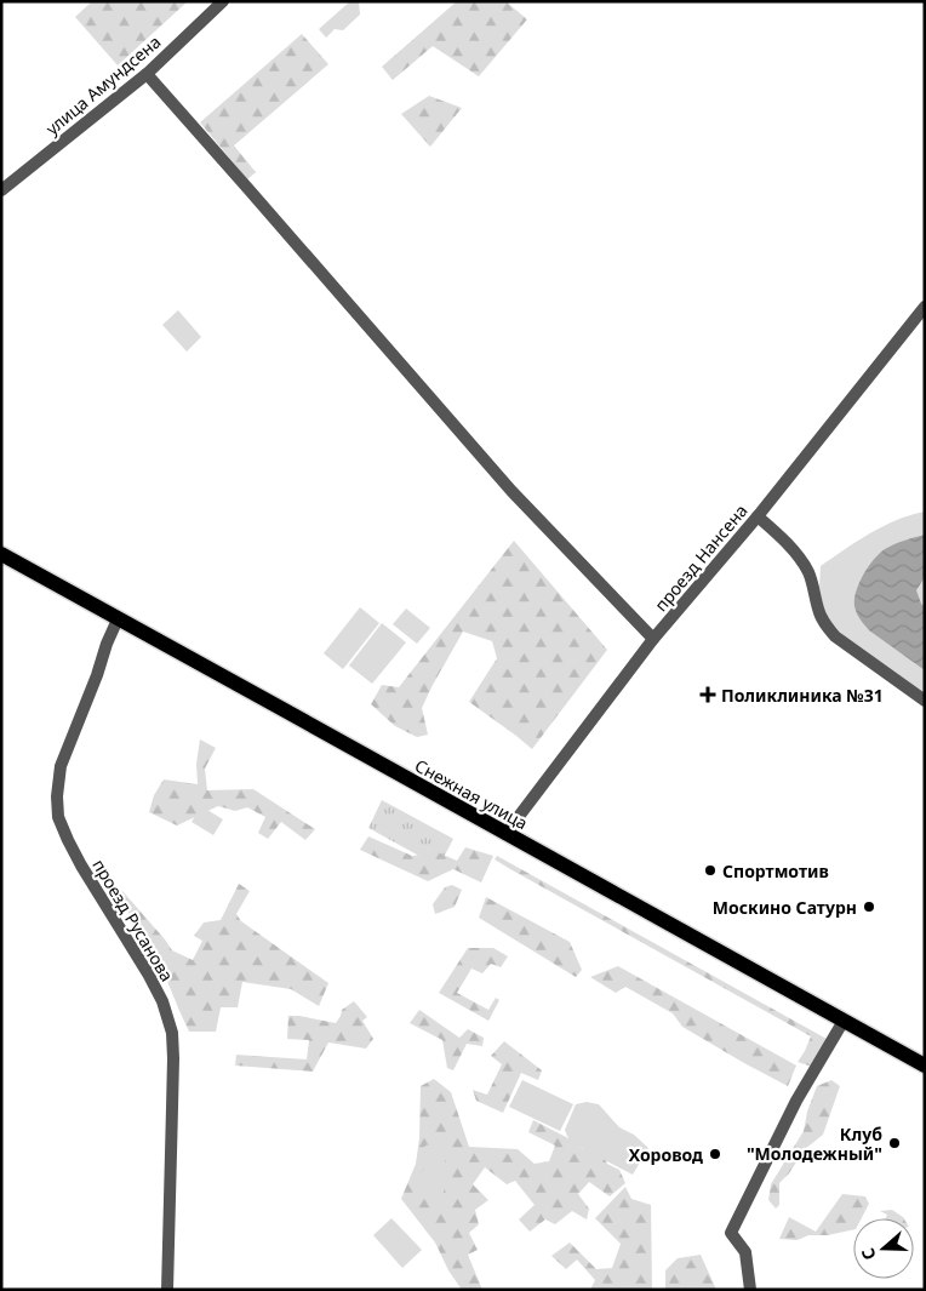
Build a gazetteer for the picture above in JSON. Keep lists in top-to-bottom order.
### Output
{
  "streets": {
    "main road": ["Снежная улица"],
    "street": ["улица Амундсена", "проезд Нансена", "проезд Русанова"]
  },
  "crossings": [
    ["проезд Нансена", "Снежная улица"],
    ["Снежная улица", "проезд Русанова"]
  ],
  "places": {
    "health": ["Поликлиника №31"],
    "other": [
      "Спортмотив",
      "Москино Сатурн",
      "Клуб \"Молодежный\"",
      "Хоровод"
    ]
  },
  "north": "left"
}
